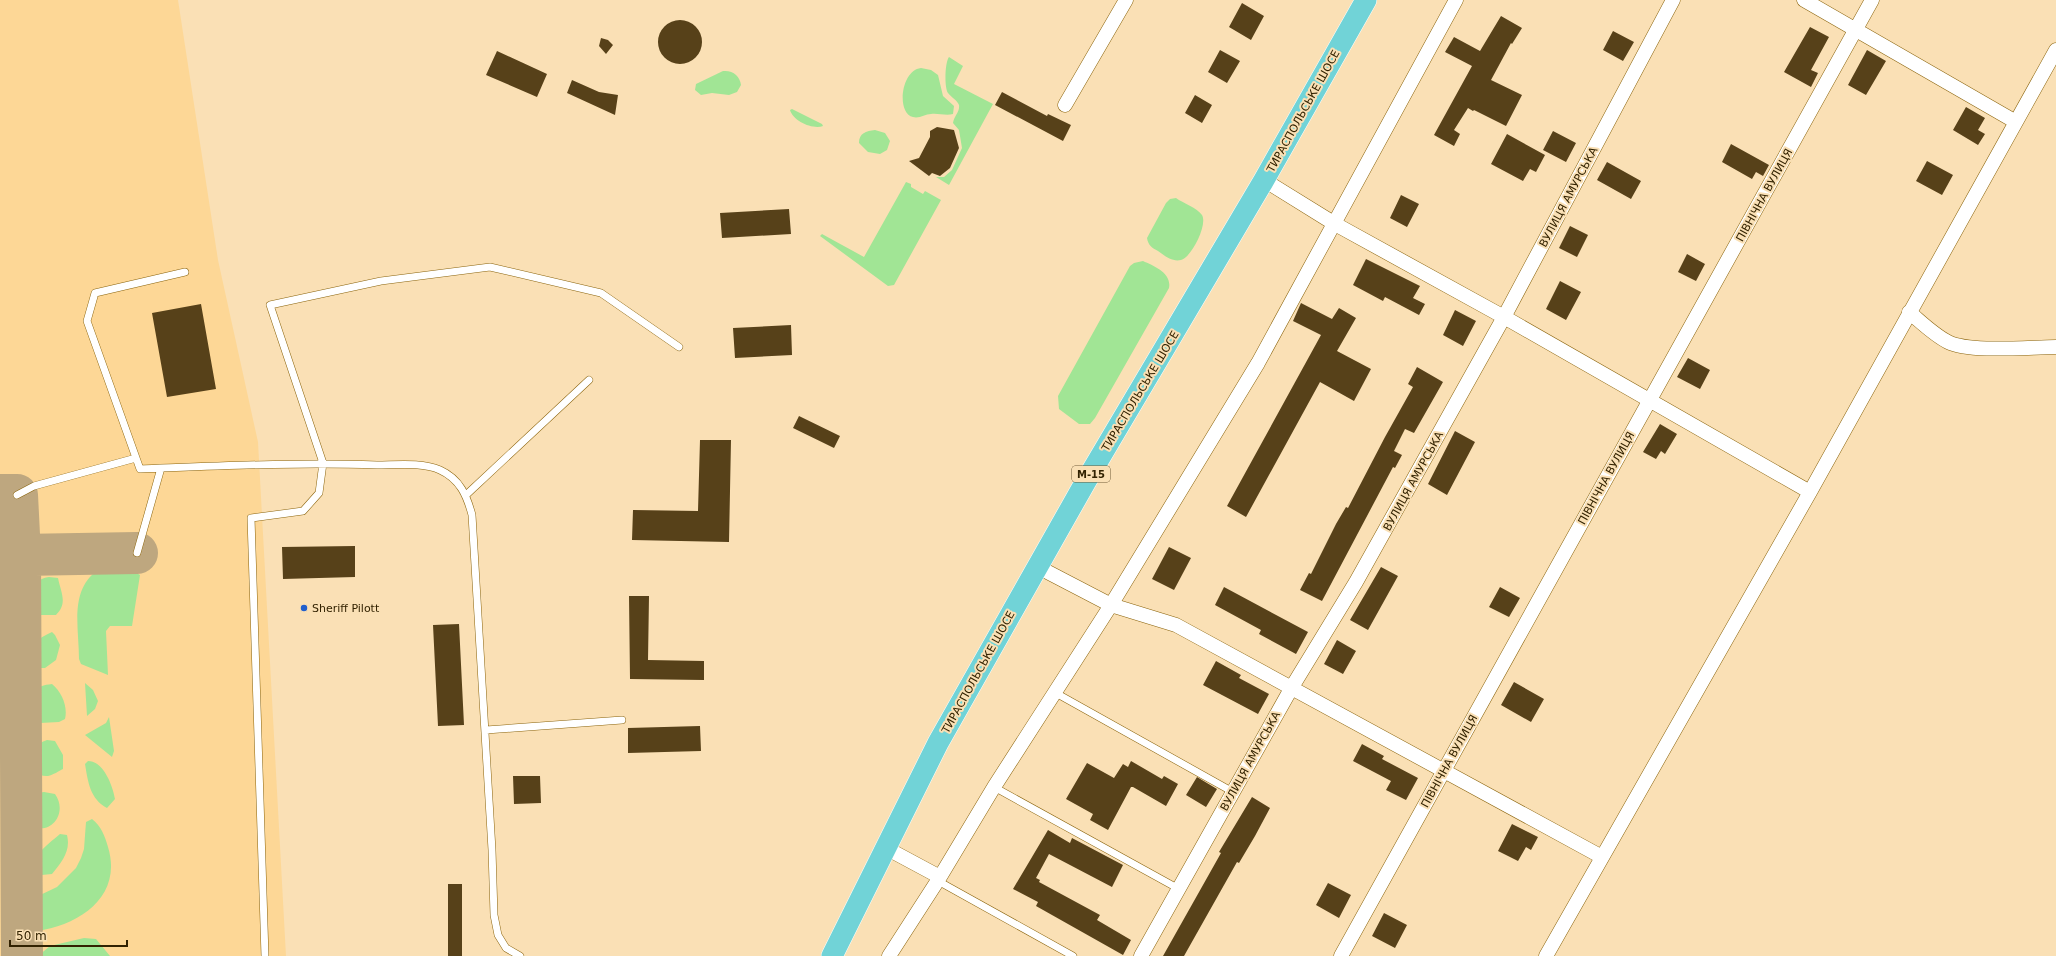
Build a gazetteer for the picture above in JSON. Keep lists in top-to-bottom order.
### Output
{
  "streets": {
    "main road": ["ТИРАСПОЛЬСЬКЕ ШОСЕ", "М-15"],
    "street": ["ПІВНІЧНА ВУЛИЦЯ", "ВУЛИЦЯ АМУРСЬКА"]
  },
  "places": ["Sheriff Pilott"],
  "scale_bar": "50 m"
}
